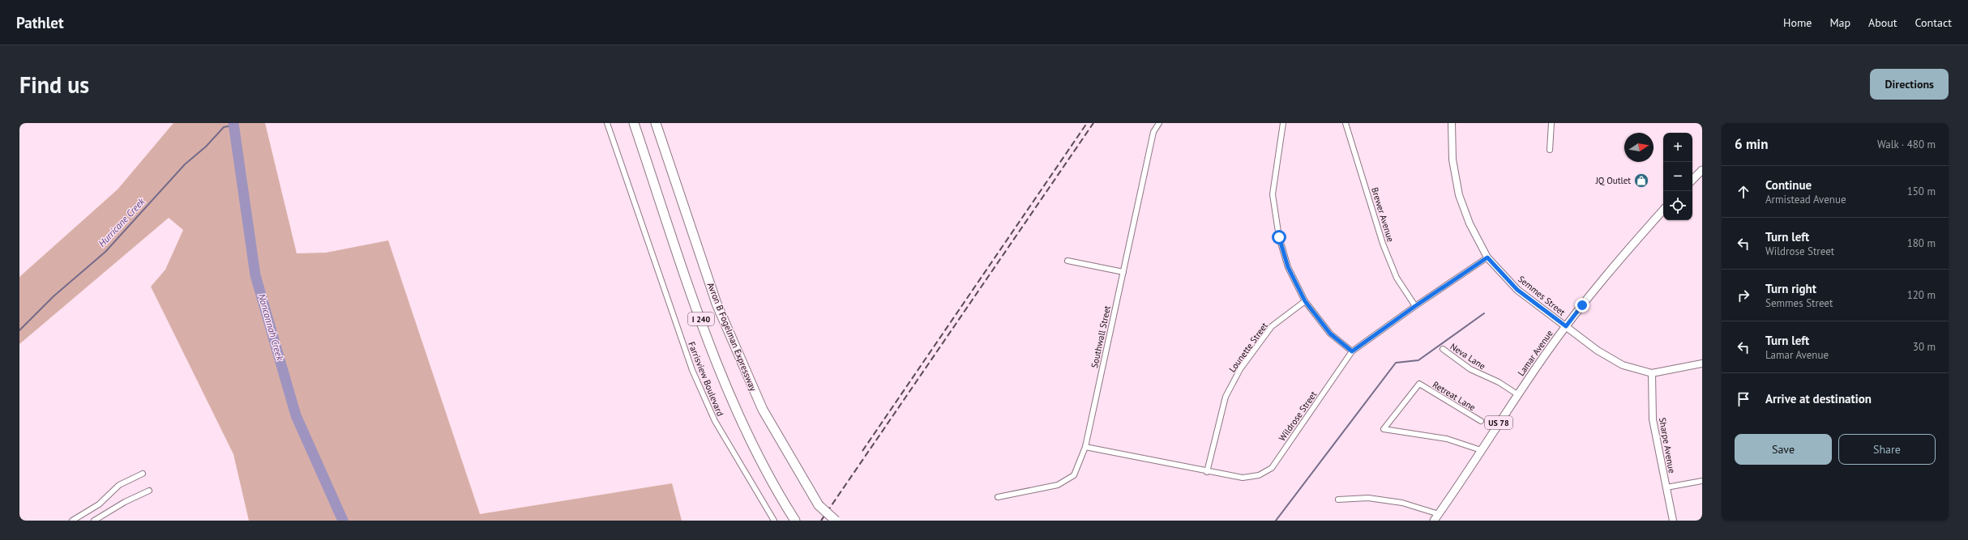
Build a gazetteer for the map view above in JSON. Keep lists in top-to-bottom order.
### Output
{
  "streets": {
    "highway": ["I 240", "Avron B Fogelman Expressway"],
    "main road": [
      "Semmes Street",
      "Lamar Avenue",
      "US 78",
      "Sharpe Avenue"
    ],
    "street": [
      "Brewer Avenue",
      "Southwall Street",
      "Lounette Street",
      "Neva Lane",
      "Farrisview Boulevard",
      "Retreat Lane",
      "Wildrose Street"
    ]
  },
  "crossings": [
    ["Brewer Avenue", "Wildrose Street"],
    ["Semmes Street", "Lamar Avenue"],
    ["Semmes Street", "Wildrose Street"],
    ["Semmes Street", "Sharpe Avenue"],
    ["Southwall Street", "Wildrose Street"],
    ["Lounette Street", "Wildrose Street"],
    ["Lamar Avenue", "Neva Lane"],
    ["Lamar Avenue", "Retreat Lane"]
  ],
  "water": ["Hurricane Creek", "Nonconnah Creek"],
  "places": {
    "shop": ["JQ Outlet"]
  },
  "north": "right",
  "page": {
    "header": "Pathlet",
    "nav": [
      "Home",
      "Map",
      "About",
      "Contact"
    ],
    "buttons": [
      "Directions",
      ["Save", "Share"]
    ],
    "title": "Find us",
    "heading": ["6 min", "Walk · 480 m"],
    "map_buttons": ["+", "−"],
    "list": [
      ["Continue", "Armistead Avenue", "150 m"],
      ["Turn left", "Wildrose Street", "180 m"],
      ["Turn right", "Semmes Street", "120 m"],
      ["Turn left", "Lamar Avenue", "30 m"],
      "Arrive at destination"
    ]
  }
}
